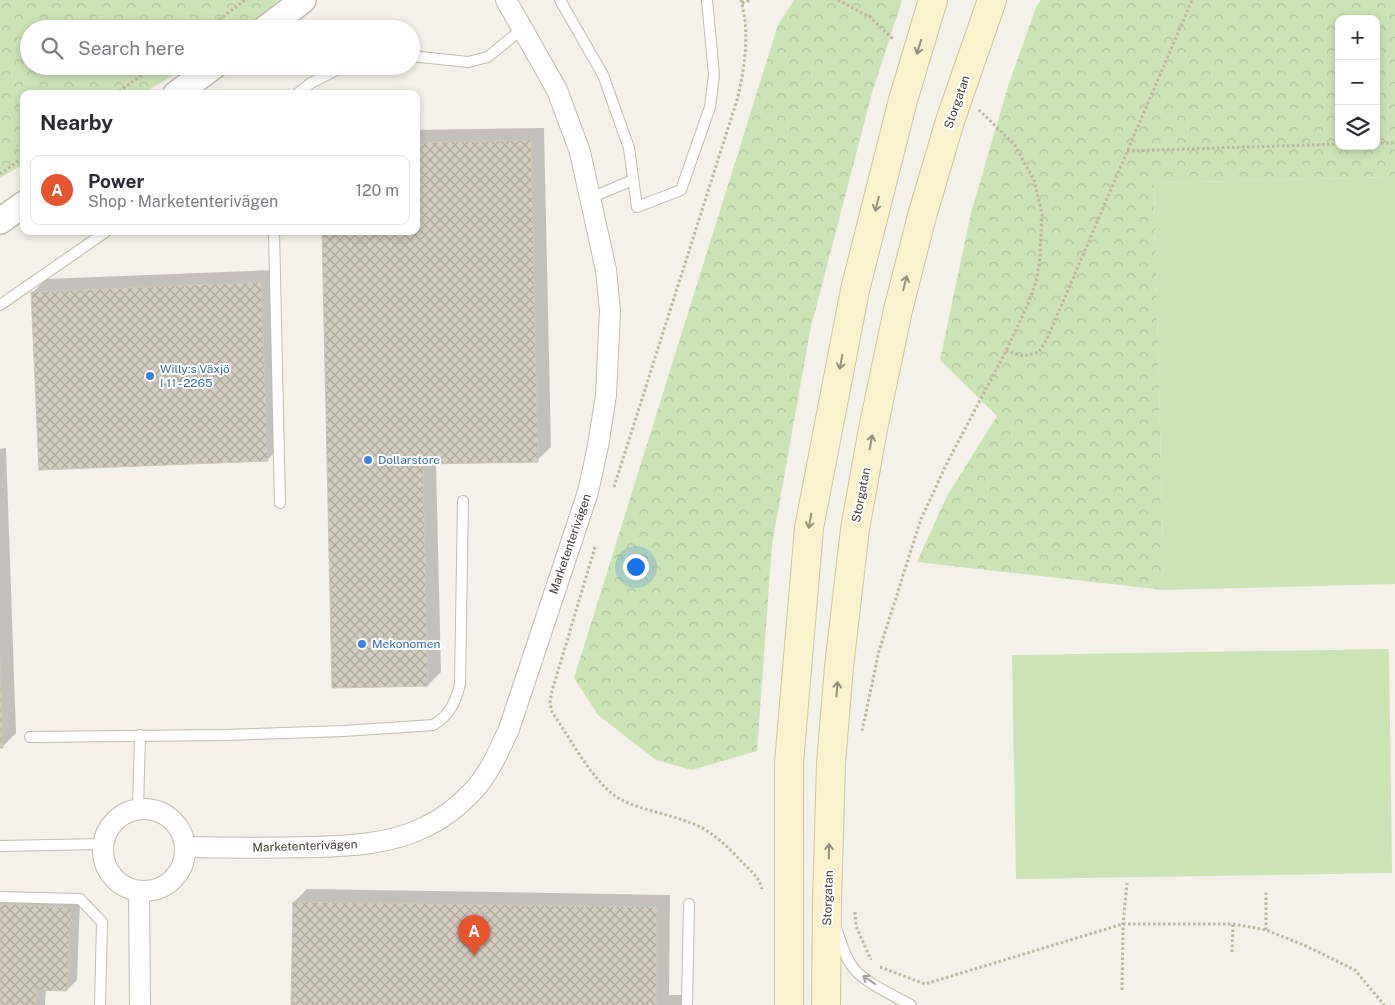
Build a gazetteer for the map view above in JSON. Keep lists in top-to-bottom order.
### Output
{
  "streets": {
    "main road": ["Storgatan"],
    "street": ["Marketenterivägen"]
  },
  "places": ["Willy:s Växjö I 11 - 2265", "Dollarstore", "Mekonomen"],
  "page": {
    "map_buttons": ["+", "−"],
    "search": "Search here",
    "heading": "Nearby",
    "list": [
      {
        "mark": "A",
        "name": "Power",
        "note": "Shop · Marketenterivägen",
        "value": "120 m"
      }
    ],
    "pins": "A"
  }
}
